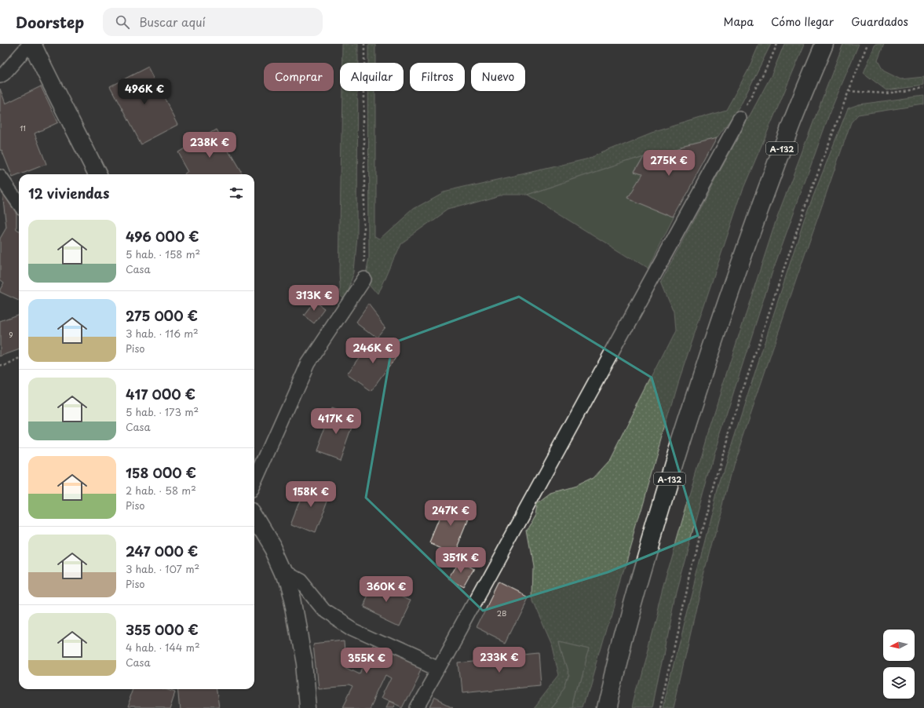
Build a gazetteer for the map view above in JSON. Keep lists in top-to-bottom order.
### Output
{
  "streets": {
    "main road": ["A-132"]
  },
  "house_numbers": ["11", "9", "2B"],
  "north": "left",
  "page": {
    "header": "Doorstep",
    "search": "Buscar aquí",
    "nav": ["Mapa", "Cómo llegar", "Guardados"],
    "chip": [
      "Comprar",
      "Alquilar",
      "Filtros",
      "Nuevo"
    ],
    "price": [
      "496K €",
      "238K €",
      "275K €",
      "313K €",
      "246K €",
      "417K €",
      "158K €",
      "247K €",
      "351K €",
      "360K €",
      "233K €",
      "355K €"
    ],
    "heading": "12 viviendas",
    "list": [
      {
        "name": "496 000 €",
        "note": "5 hab. · 158 m² · Casa"
      },
      {
        "name": "275 000 €",
        "note": "3 hab. · 116 m² · Piso"
      },
      {
        "name": "417 000 €",
        "note": "5 hab. · 173 m² · Casa"
      },
      {
        "name": "158 000 €",
        "note": "2 hab. · 58 m² · Piso"
      },
      {
        "name": "247 000 €",
        "note": "3 hab. · 107 m² · Piso"
      },
      {
        "name": "355 000 €",
        "note": "4 hab. · 144 m² · Casa"
      }
    ]
  }
}
